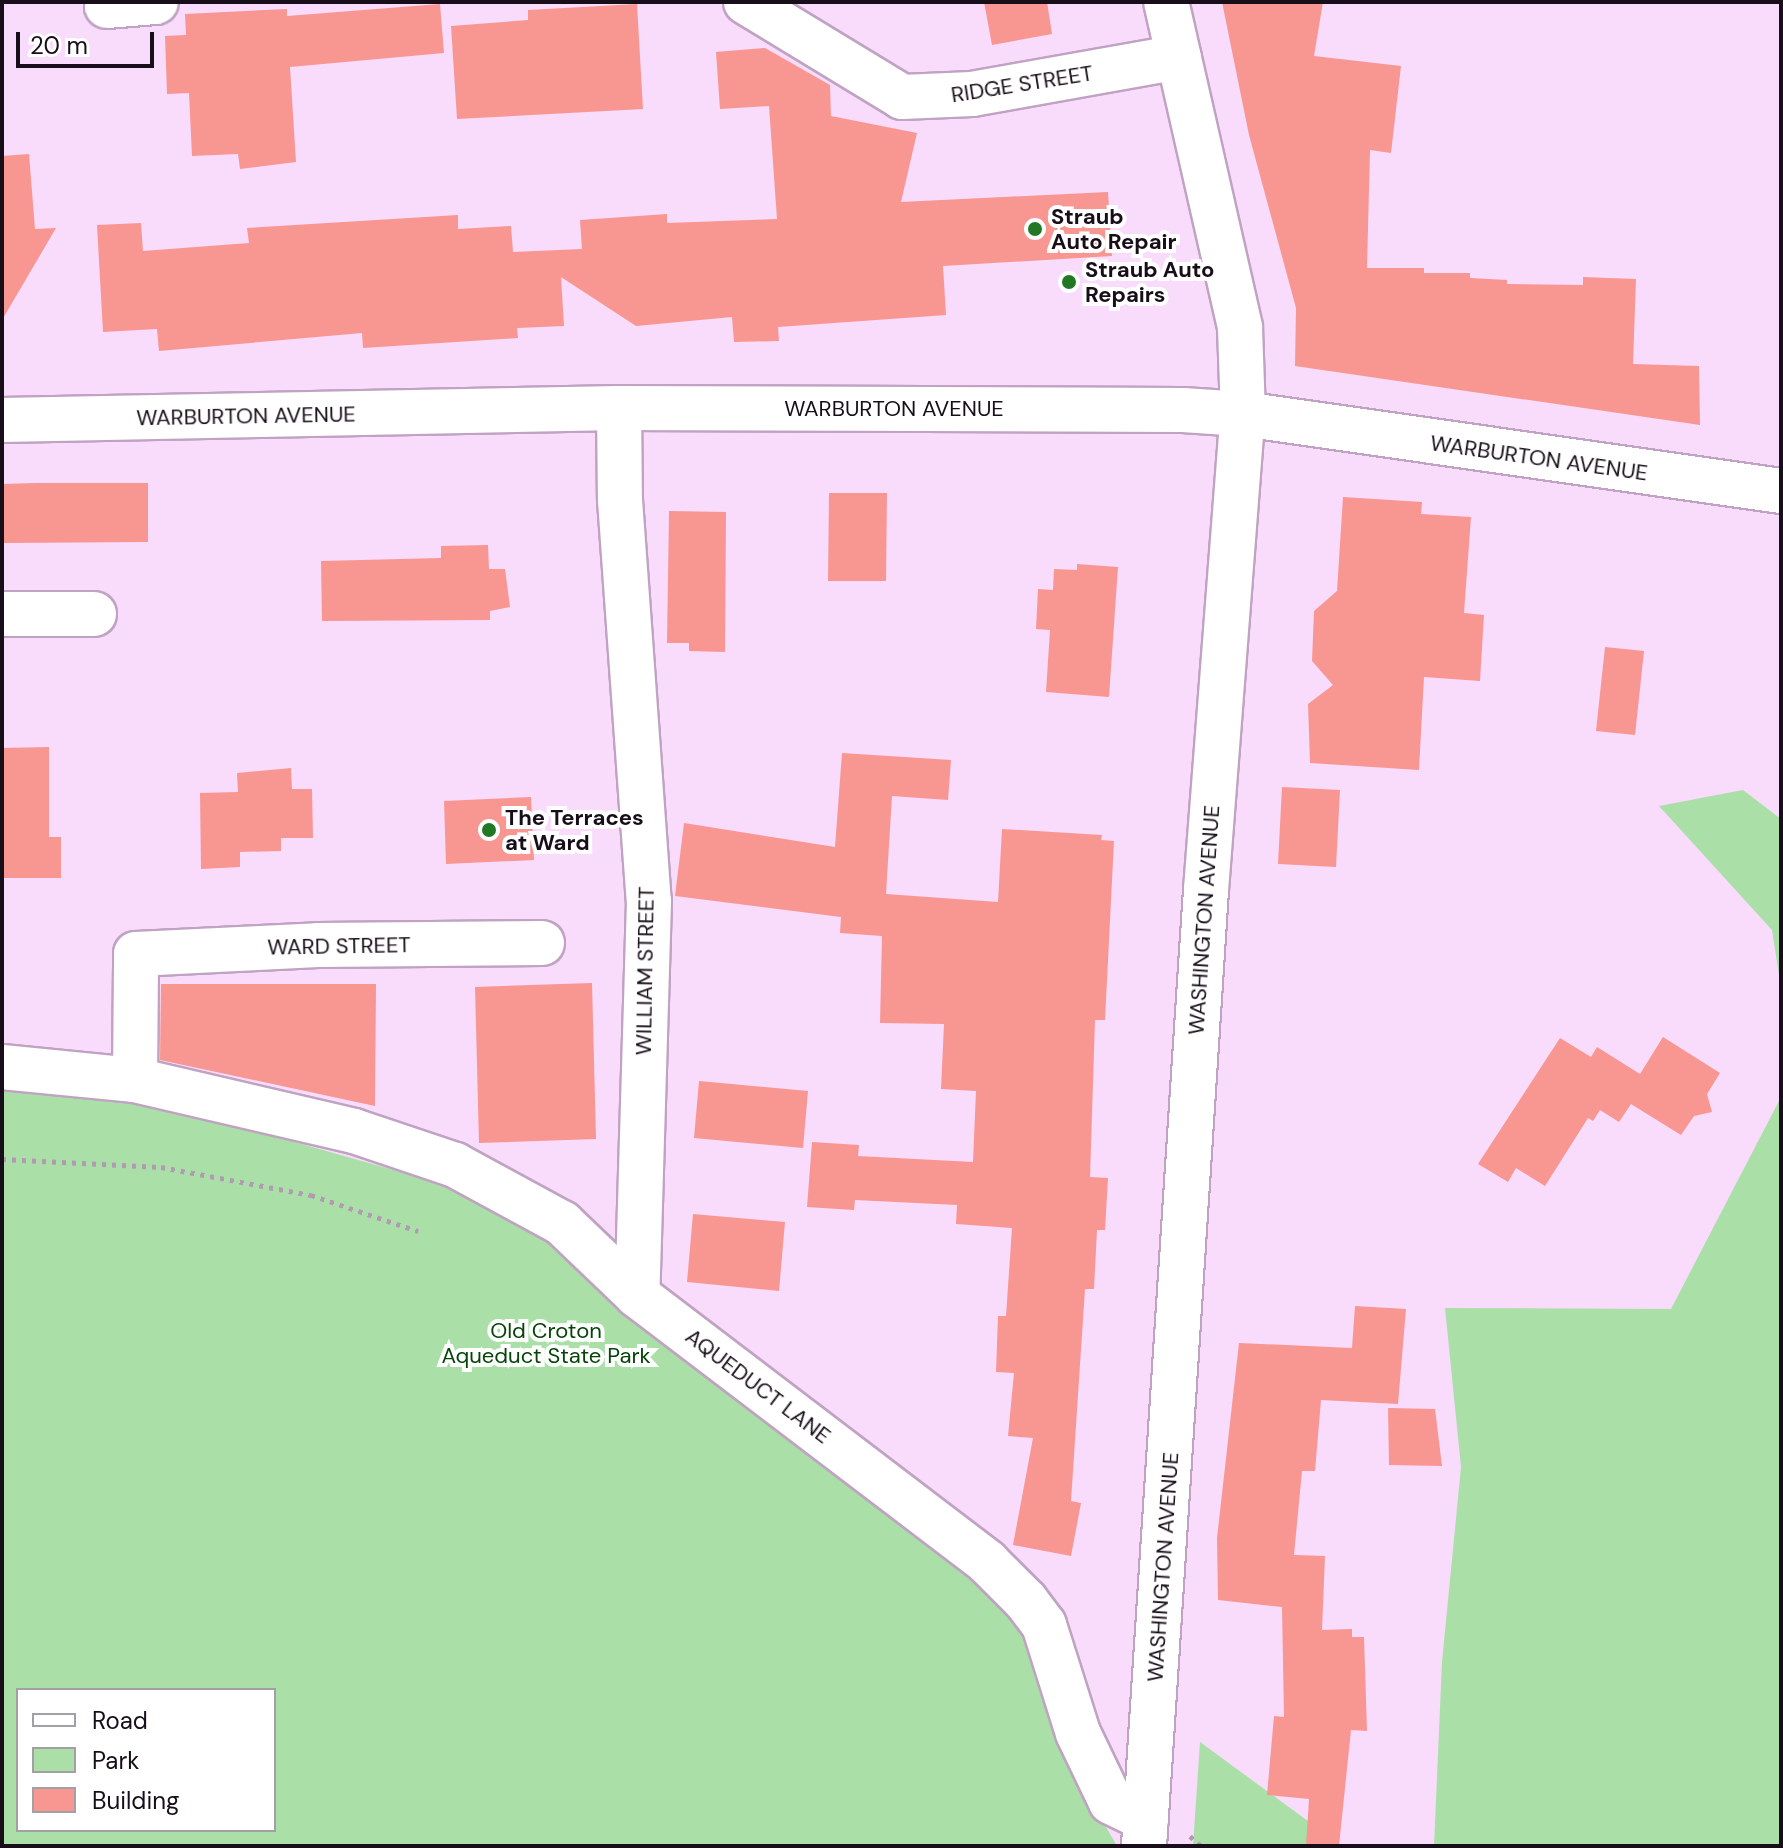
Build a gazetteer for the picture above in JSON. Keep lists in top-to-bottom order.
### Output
{
  "streets": {
    "street": [
      "RIDGE STREET",
      "WARBURTON AVENUE",
      "WASHINGTON AVENUE",
      "WARD STREET",
      "WILLIAM STREET",
      "AQUEDUCT LANE"
    ]
  },
  "crossings": [
    ["RIDGE STREET", "WASHINGTON AVENUE"],
    ["WARBURTON AVENUE", "WASHINGTON AVENUE"],
    ["WARBURTON AVENUE", "WILLIAM STREET"],
    ["WASHINGTON AVENUE", "AQUEDUCT LANE"],
    ["WARD STREET", "AQUEDUCT LANE"],
    ["WILLIAM STREET", "AQUEDUCT LANE"]
  ],
  "parks": ["Old Croton Aqueduct State Park"],
  "places": ["Straub Auto Repair", "Straub Auto Repairs", "The Terraces at Ward"],
  "legend": ["Road", "Park", "Building"],
  "scale_bar": "20 m"
}
